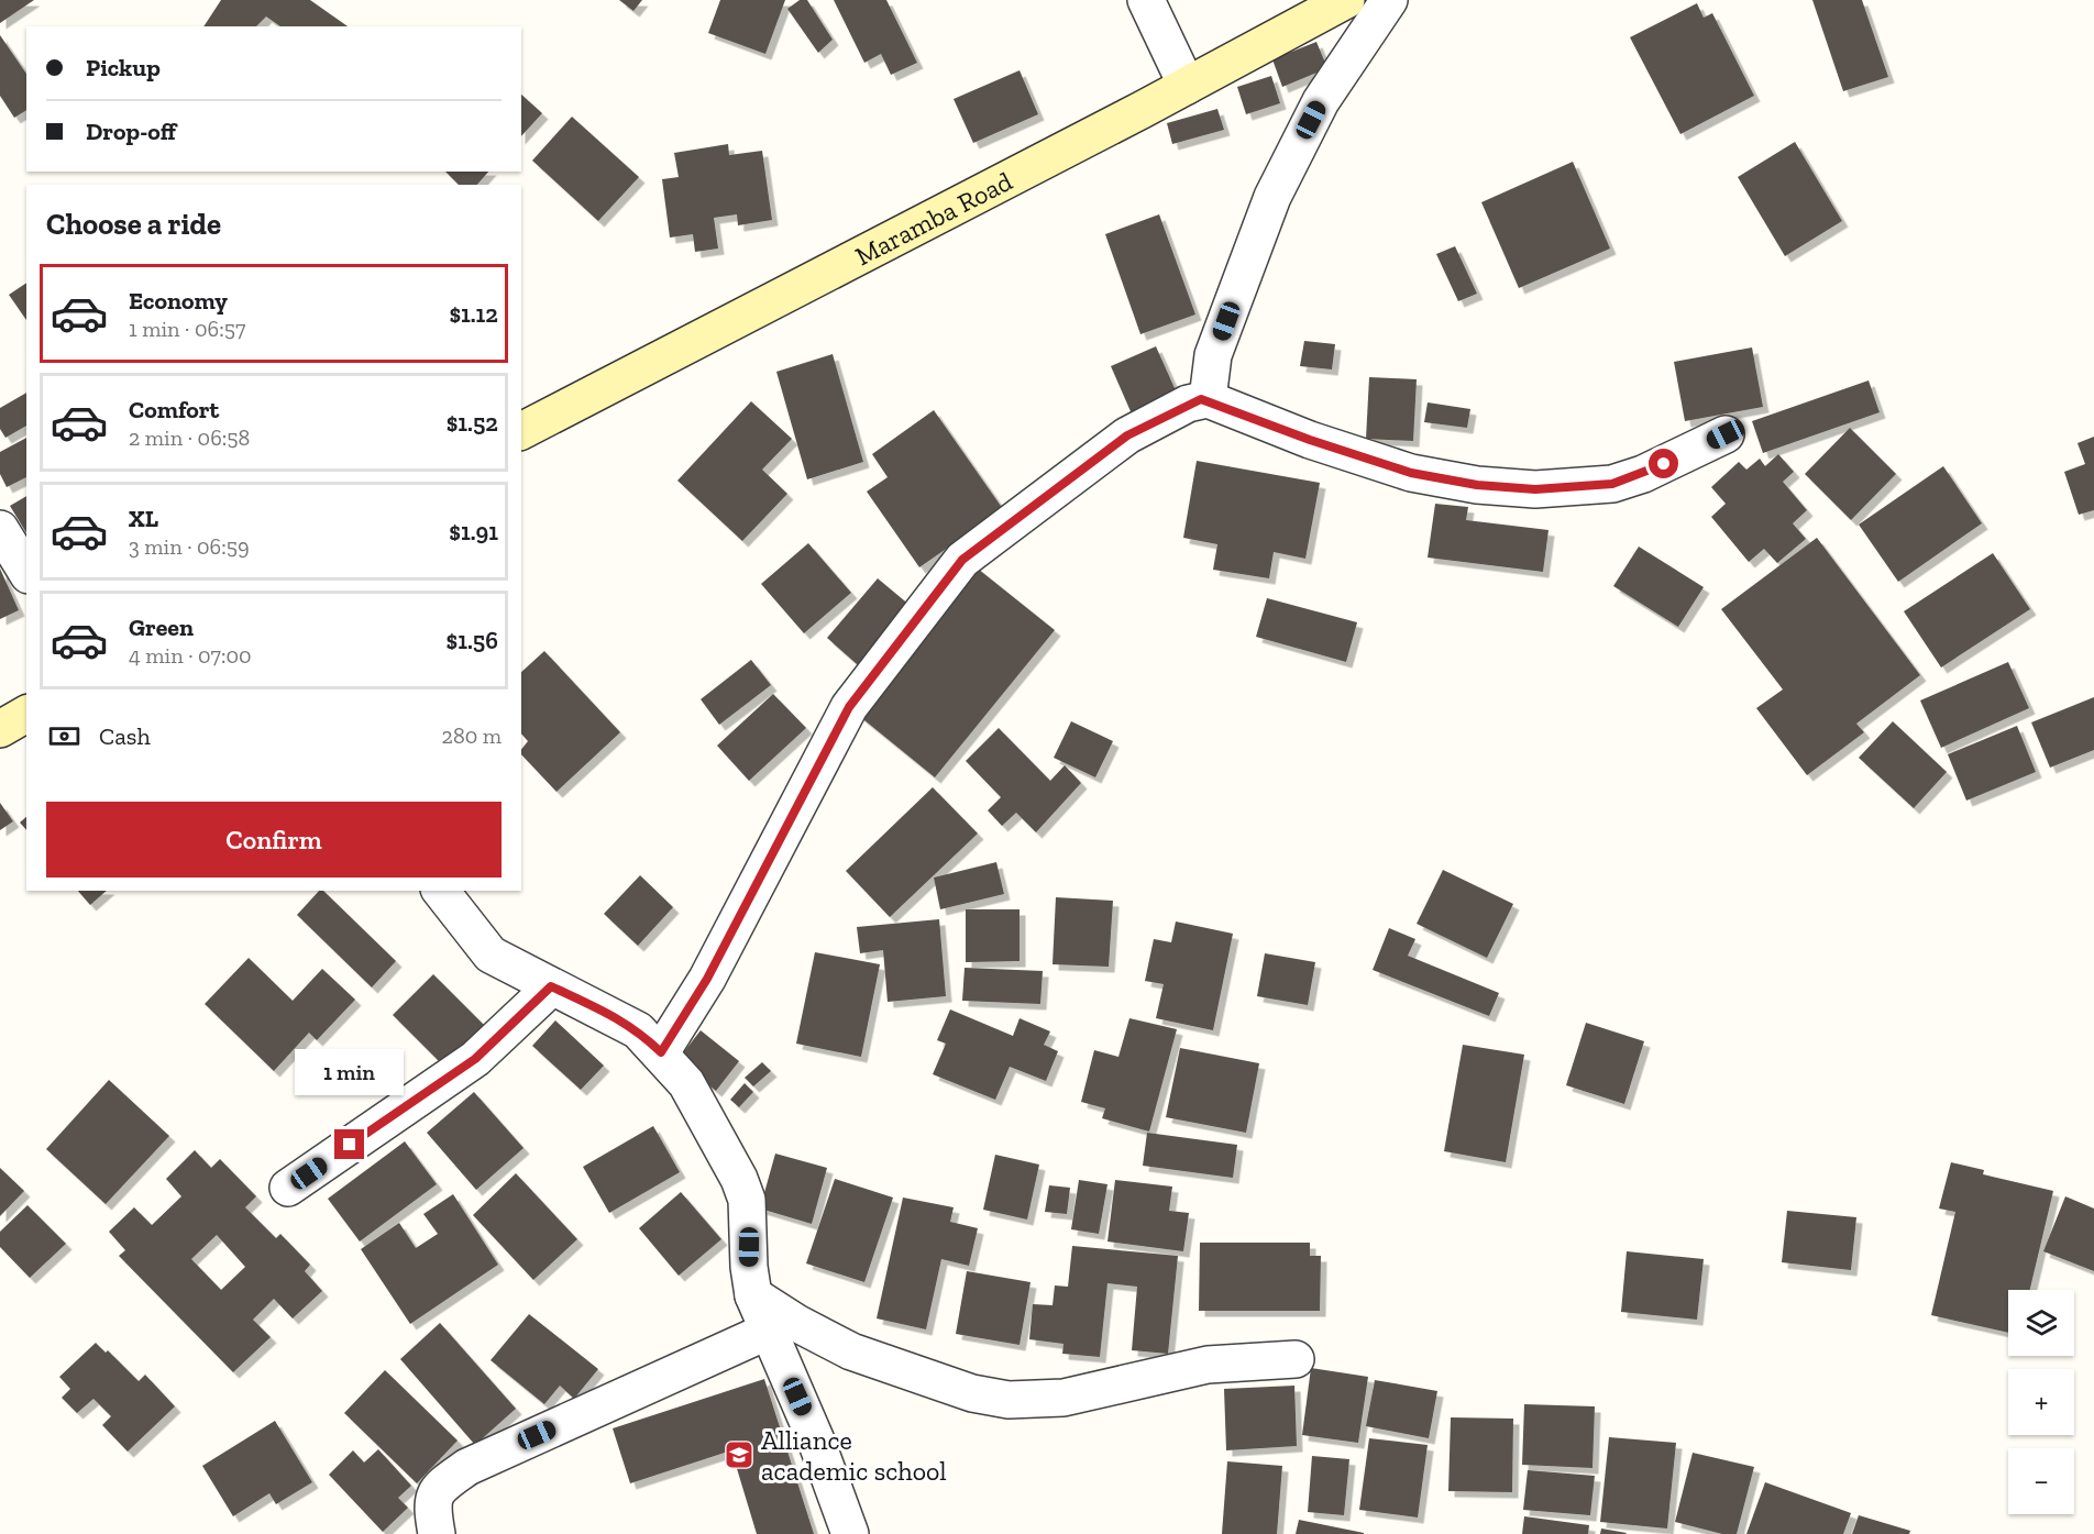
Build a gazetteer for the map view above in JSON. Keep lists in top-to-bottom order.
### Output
{
  "streets": {
    "street": ["Maramba Road"]
  },
  "places": {
    "school or university": ["Alliance academic school"]
  },
  "page": {
    "banner": ["Pickup", "Drop-off"],
    "heading": "Choose a ride",
    "list": [
      {
        "name": "Economy",
        "note": "1 min · 06:57",
        "value": "$1.12"
      },
      {
        "name": "Comfort",
        "note": "2 min · 06:58",
        "value": "$1.52"
      },
      {
        "name": "XL",
        "note": "3 min · 06:59",
        "value": "$1.91"
      },
      {
        "name": "Green",
        "note": "4 min · 07:00",
        "value": "$1.56"
      }
    ],
    "pay": ["Cash", "280 m"],
    "buttons": "Confirm",
    "bubble": "1 min",
    "map_buttons": ["+", "−"]
  }
}
